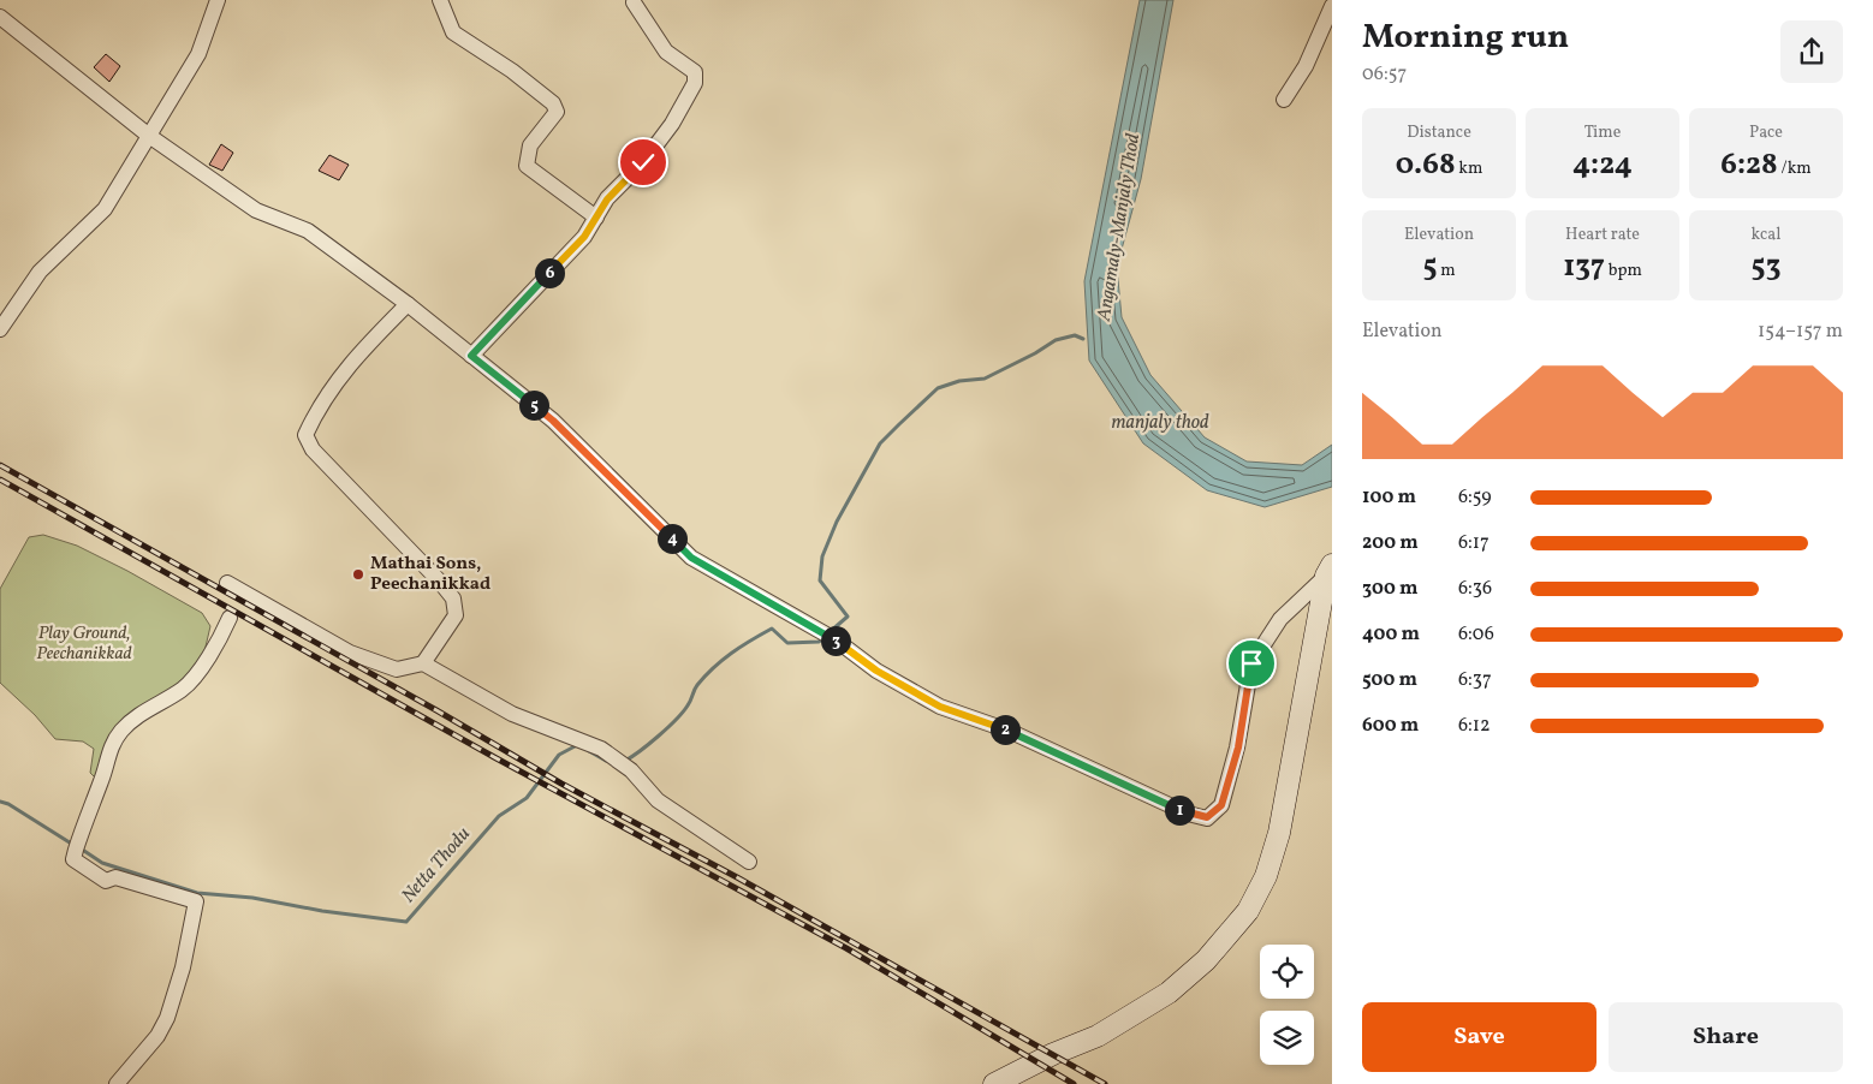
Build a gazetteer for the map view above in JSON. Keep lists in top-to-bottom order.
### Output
{
  "water": ["Angamaly-Manjaly Thod", "manjaly thod", "Netta Thodu"],
  "parks": ["Play Ground, Peechanikkad"],
  "places": ["Mathai Sons, Peechanikkad"],
  "page": {
    "heading": ["Morning run", "06:57"],
    "stats": [
      ["Distance", "0.68 km"],
      ["Time", "4:24"],
      ["Pace", "6:28 /km"],
      ["Elevation", "5 m"],
      ["Heart rate", "137 bpm"],
      ["kcal", "53"]
    ],
    "pins": [
      "6",
      "5",
      "4",
      "3",
      "2",
      "1"
    ],
    "chart": ["Elevation", "154–157 m"],
    "list": [
      {
        "name": "100 m",
        "note": "6:59"
      },
      {
        "name": "200 m",
        "note": "6:17"
      },
      {
        "name": "300 m",
        "note": "6:36"
      },
      {
        "name": "400 m",
        "note": "6:06"
      },
      {
        "name": "500 m",
        "note": "6:37"
      },
      {
        "name": "600 m",
        "note": "6:12"
      }
    ],
    "buttons": ["Save", "Share"]
  }
}
